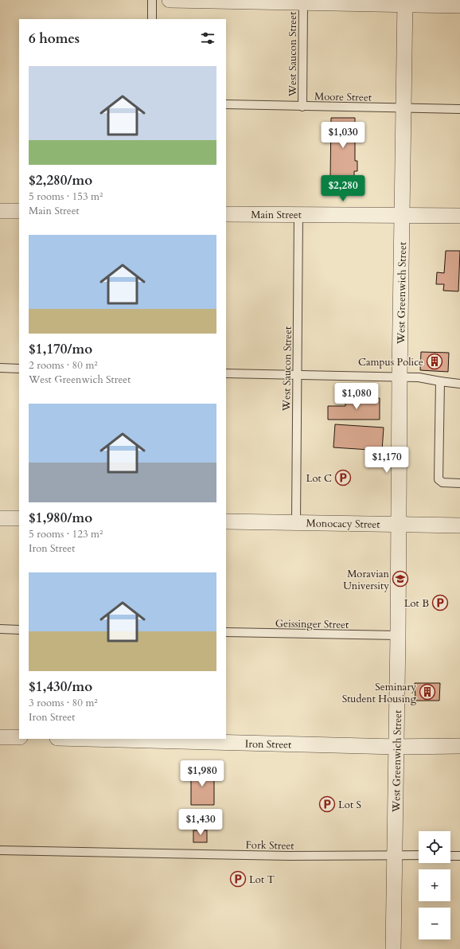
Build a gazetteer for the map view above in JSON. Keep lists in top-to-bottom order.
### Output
{
  "streets": {
    "street": [
      "Main Street",
      "West Greenwich Street",
      "Monocacy Street",
      "Iron Street"
    ],
    "lane": [
      "West Saucon Street",
      "Moore Street",
      "Geissinger Street",
      "Fork Street"
    ]
  },
  "crossings": [
    ["West Saucon Street", "Moore Street"],
    ["West Saucon Street", "Main Street"],
    ["West Saucon Street", "Monocacy Street"],
    ["Moore Street", "West Greenwich Street"],
    ["Main Street", "West Greenwich Street"],
    ["West Greenwich Street", "Monocacy Street"],
    ["West Greenwich Street", "Geissinger Street"],
    ["West Greenwich Street", "Iron Street"],
    ["West Greenwich Street", "Fork Street"]
  ],
  "places": {
    "building": ["Campus Police", "Seminary Student Housing"],
    "parking": [
      "Lot C",
      "Lot B",
      "Lot S",
      "Lot T"
    ],
    "school or university": ["Moravian University"]
  },
  "page": {
    "heading": "6 homes",
    "list": [
      {
        "name": "$2,280/mo",
        "note": "5 rooms · 153 m² · Main Street"
      },
      {
        "name": "$1,170/mo",
        "note": "2 rooms · 80 m² · West Greenwich Street"
      },
      {
        "name": "$1,980/mo",
        "note": "5 rooms · 123 m² · Iron Street"
      },
      {
        "name": "$1,430/mo",
        "note": "3 rooms · 80 m² · Iron Street"
      }
    ],
    "price": [
      "$1,030",
      "$2,280",
      "$1,080",
      "$1,170",
      "$1,980",
      "$1,430"
    ],
    "map_buttons": ["+", "−"]
  }
}
